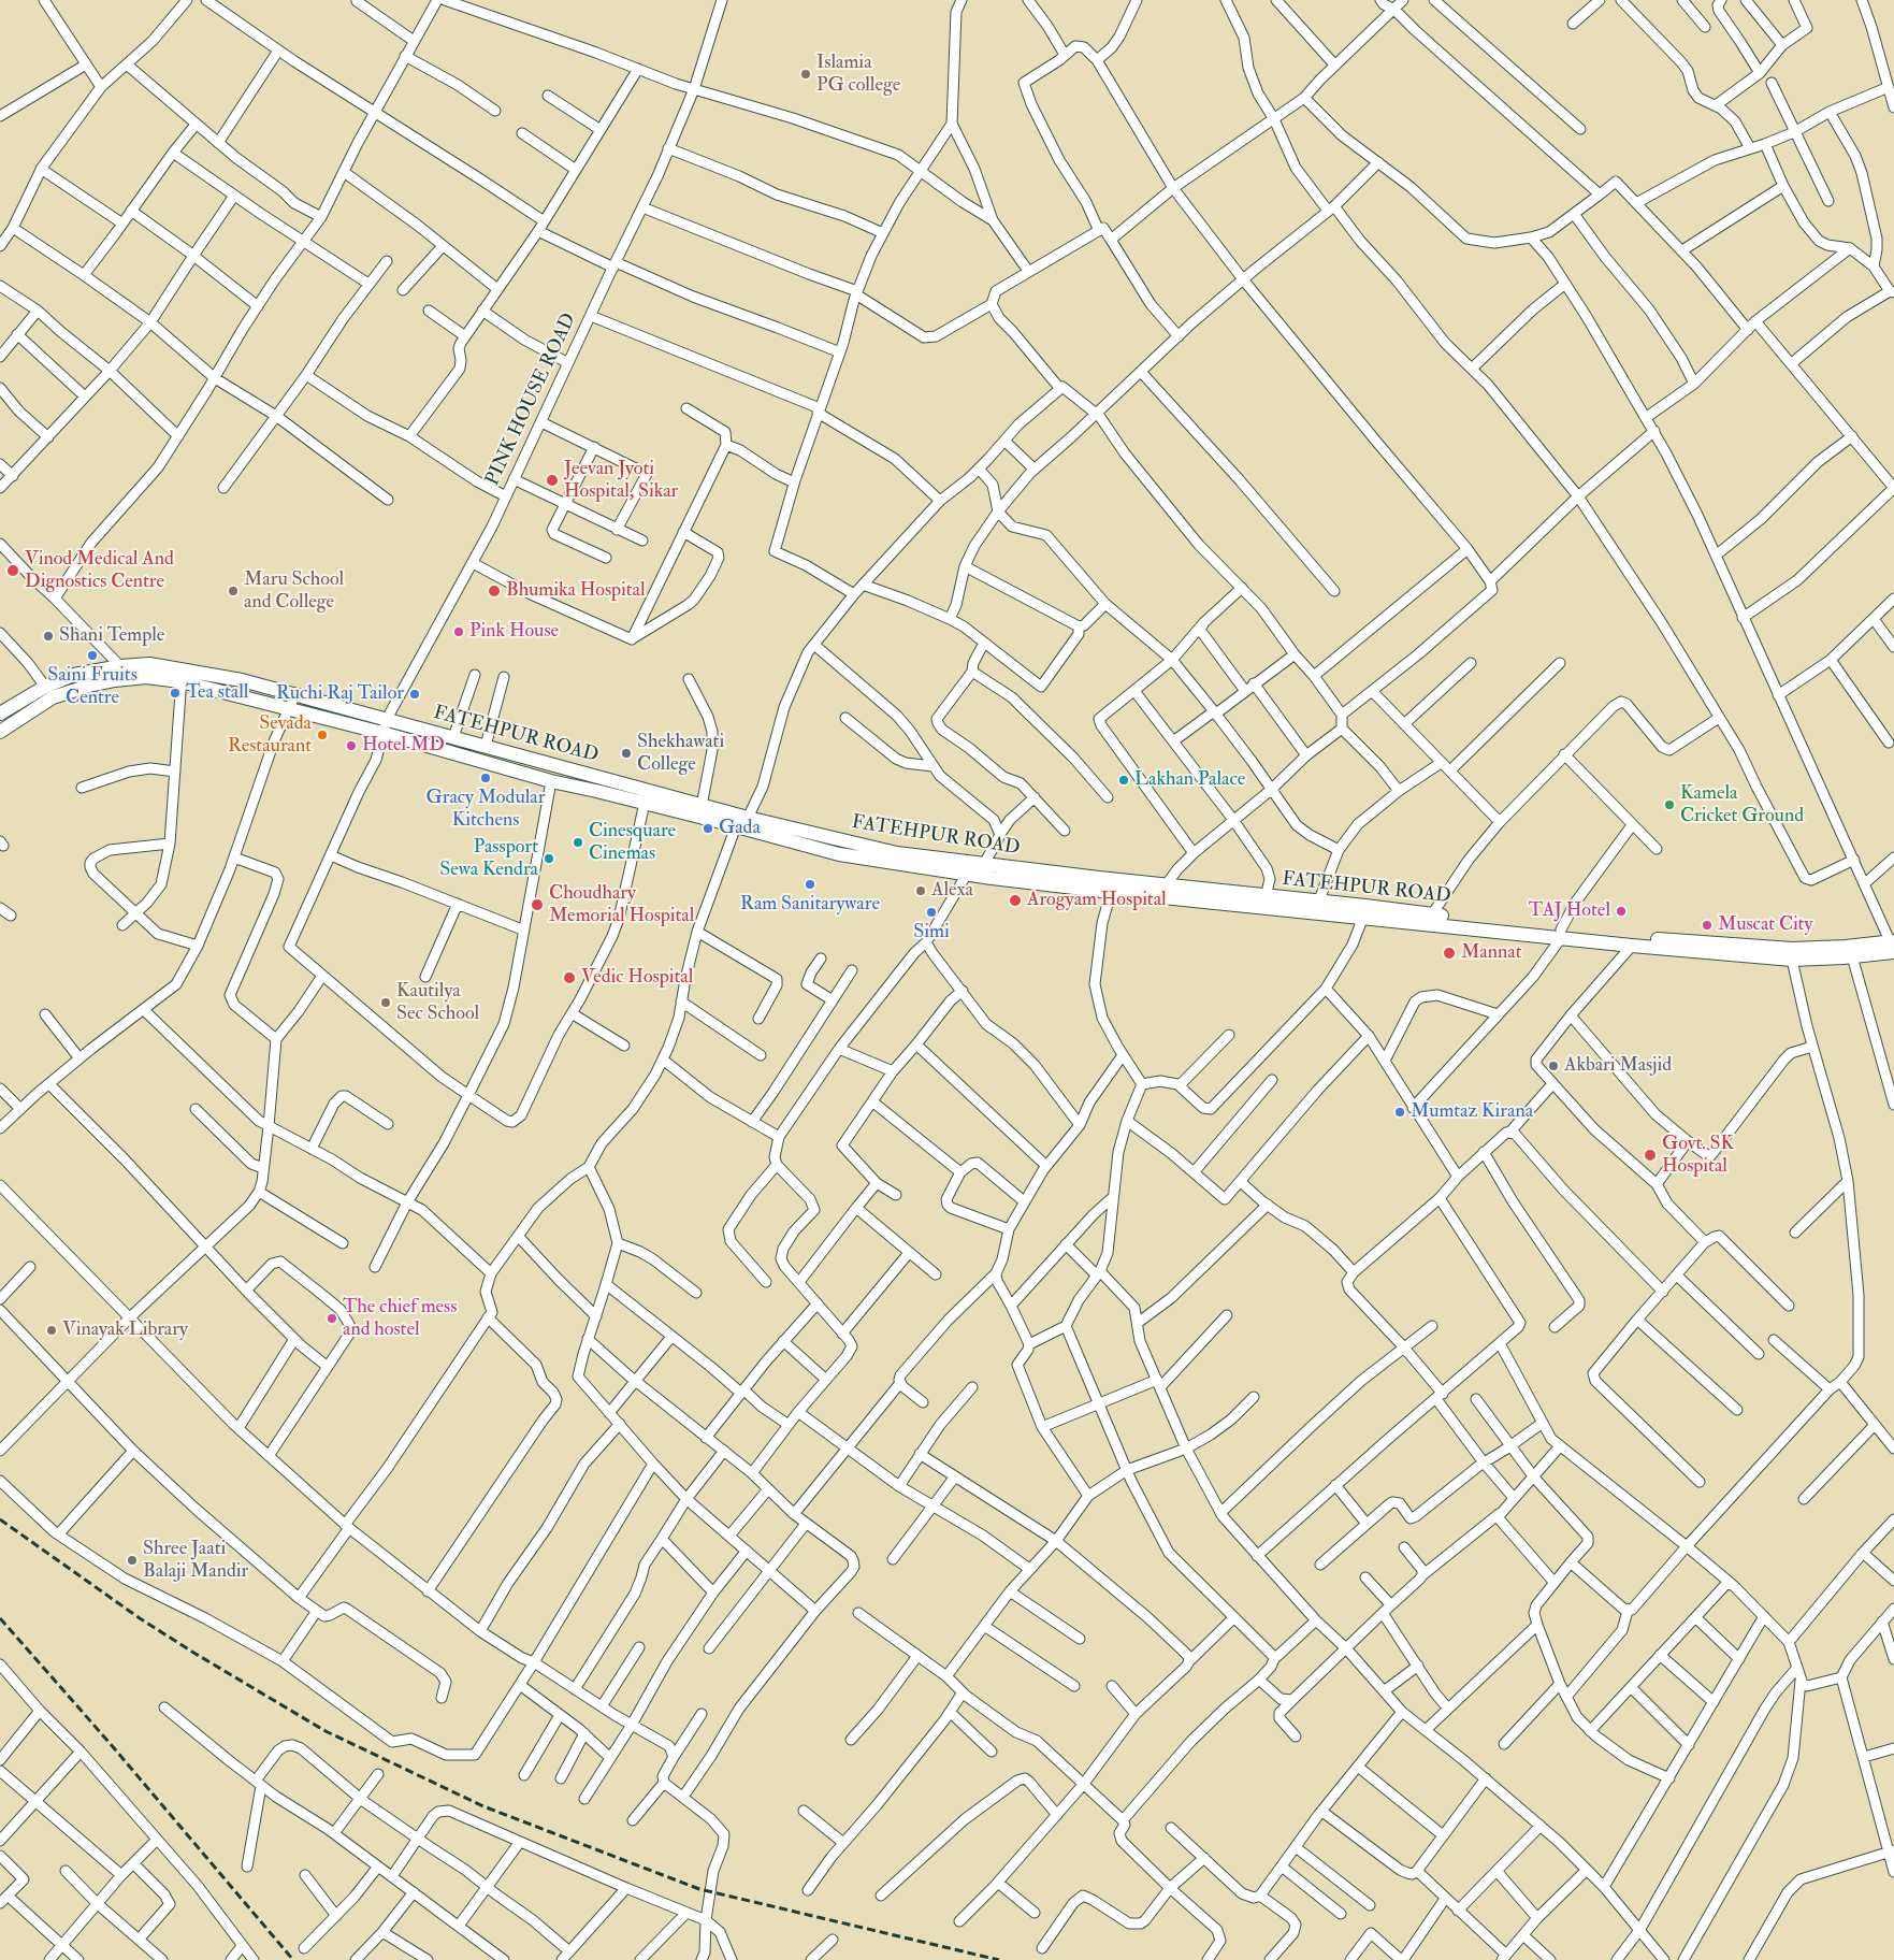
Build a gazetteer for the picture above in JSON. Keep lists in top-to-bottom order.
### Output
{
  "streets": {
    "street": ["PINK HOUSE ROAD", "FATEHPUR ROAD"]
  },
  "crossings": [
    ["PINK HOUSE ROAD", "FATEHPUR ROAD"]
  ],
  "places": [
    "Islamia PG college",
    "Jeevan Jyoti Hospital, Sikar",
    "Vinod Medical And Dignostics Centre",
    "Maru School and College",
    "Bhumika Hospital",
    "Pink House",
    "Shani Temple",
    "Saini Fruits Centre",
    "Tea stall",
    "Ruchi Raj Tailor",
    "Sevada Restaurant",
    "Hotel MD",
    "Shekhawati College",
    "Gracy Modular Kitchens",
    "Lakhan Palace",
    "Kamela Cricket Ground",
    "Gada",
    "Cinesquare Cinemas",
    "Passport Sewa Kendra",
    "Ram Sanitaryware",
    "Alexa",
    "Arogyam Hospital",
    "Choudhary Memorial Hospital",
    "TAJ Hotel",
    "Simi",
    "Muscat City",
    "Mannat",
    "Vedic Hospital",
    "Kautilya Sec School",
    "Akbari Masjid",
    "Mumtaz Kirana",
    "Govt. SK Hospital",
    "The chief mess and hostel",
    "Vinayak Library",
    "Shree Jaati Balaji Mandir"
  ]
}
